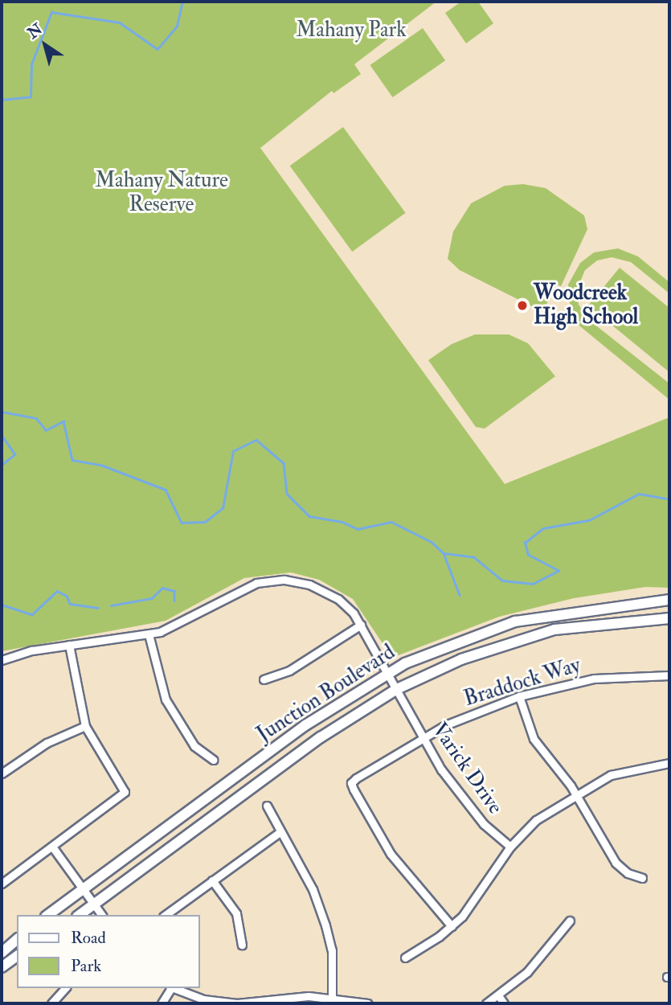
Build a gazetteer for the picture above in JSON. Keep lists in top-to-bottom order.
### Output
{
  "streets": {
    "main road": ["Junction Boulevard"],
    "street": ["Braddock Way", "Varick Drive"]
  },
  "crossings": [
    ["Braddock Way", "Varick Drive"],
    ["Junction Boulevard", "Varick Drive"]
  ],
  "parks": ["Mahany Park", "Mahany Nature Reserve"],
  "places": ["Woodcreek High School"],
  "legend": ["Road", "Park"],
  "north": "top left"
}
